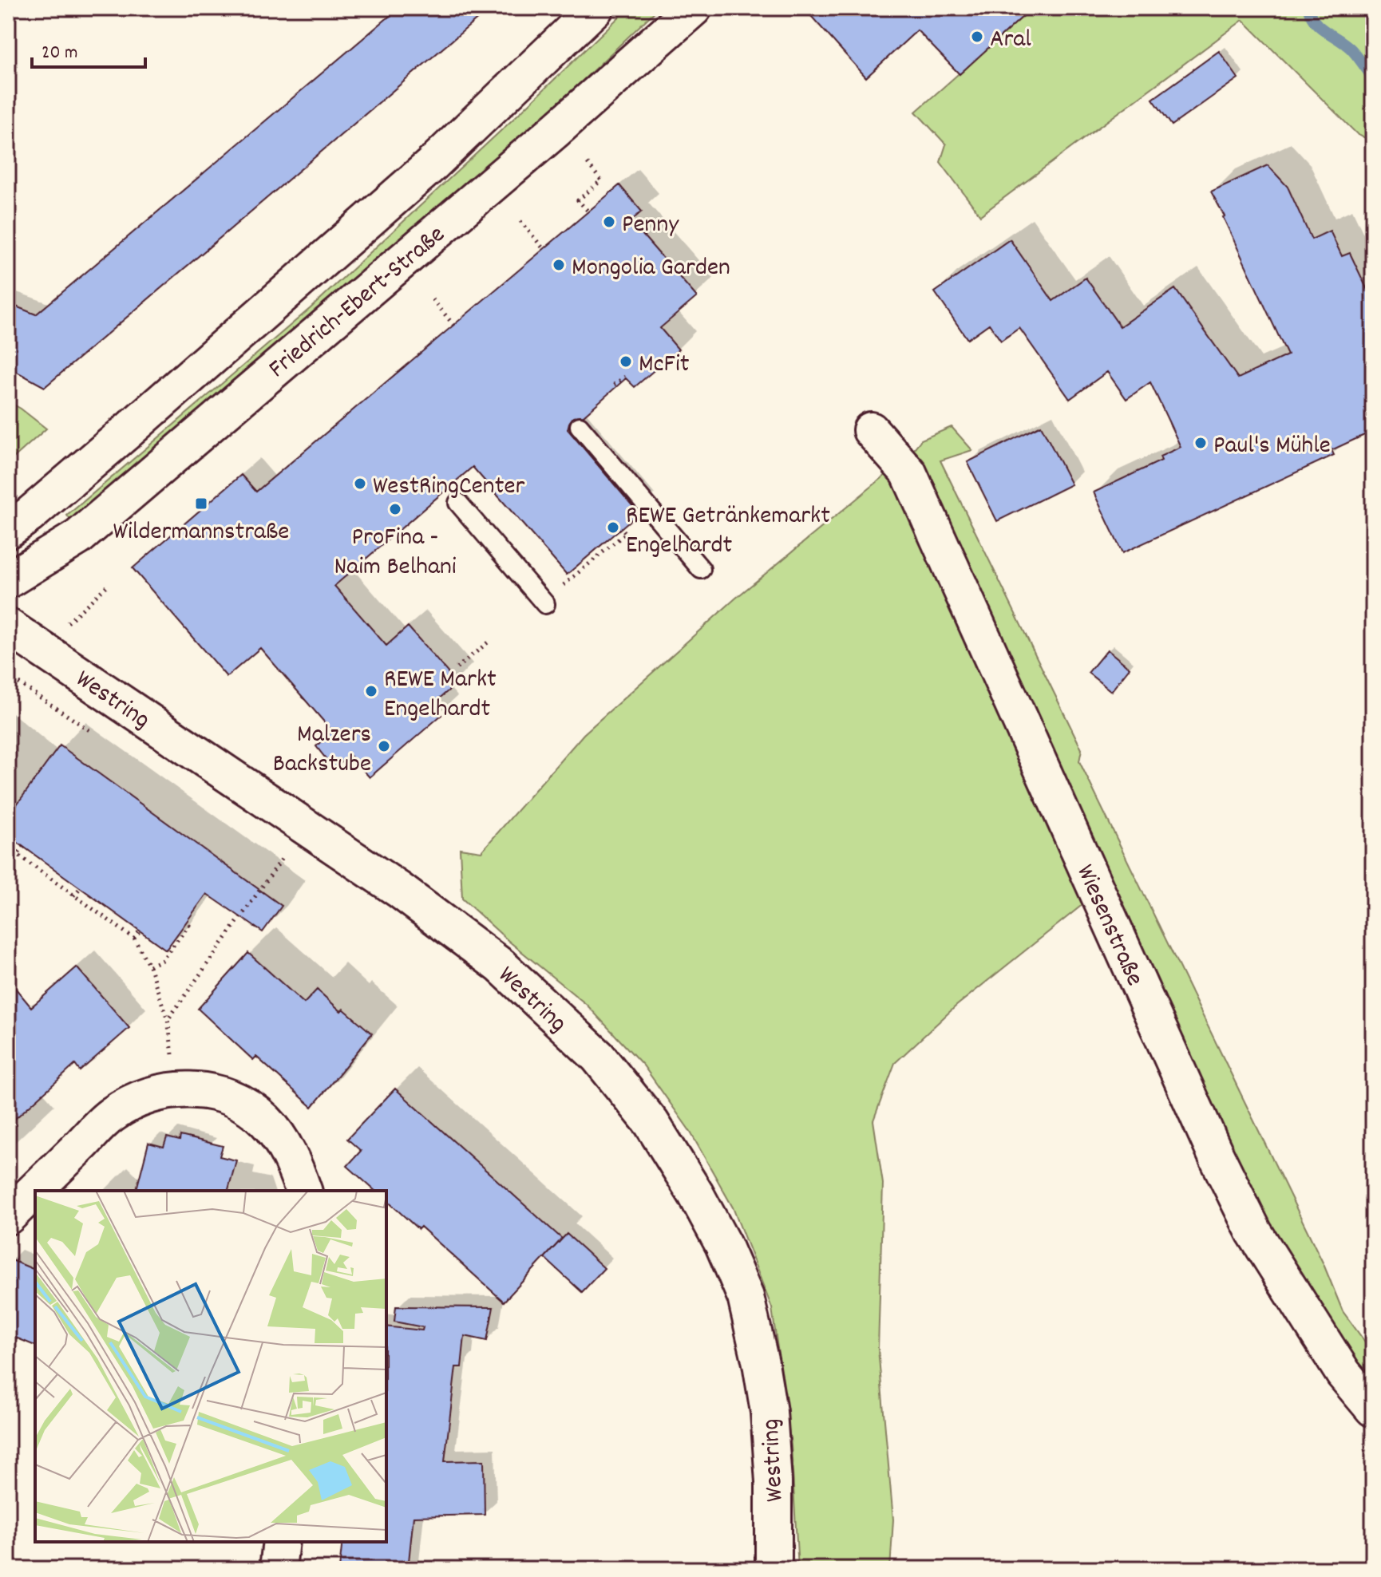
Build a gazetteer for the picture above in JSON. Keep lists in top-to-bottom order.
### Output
{
  "streets": {
    "main road": ["Friedrich-Ebert-Straße", "Westring", "Wiesenstraße"]
  },
  "places": {
    "other": [
      "Aral",
      "Penny",
      "Mongolia Garden",
      "McFit",
      "Paul's Mühle",
      "WestRingCenter",
      "ProFina - Naim Belhani",
      "REWE Getränkemarkt Engelhardt",
      "REWE Markt Engelhardt",
      "Malzers Backstube"
    ],
    "transit": ["Wildermannstraße"]
  },
  "scale_bar": "20 m"
}
